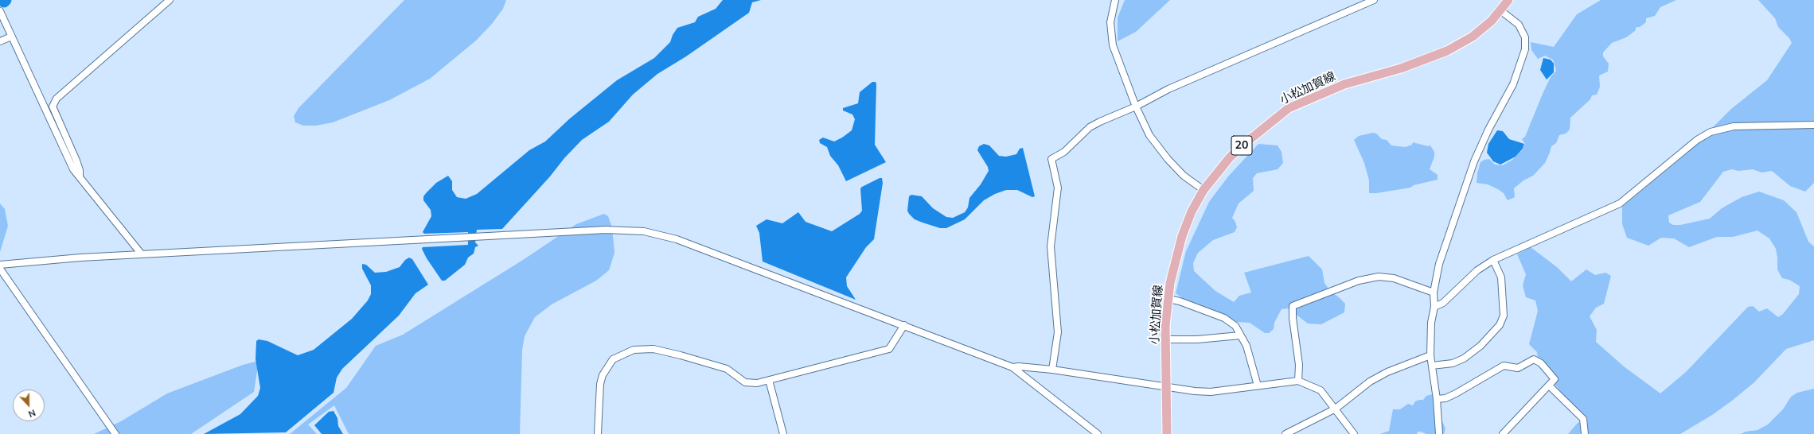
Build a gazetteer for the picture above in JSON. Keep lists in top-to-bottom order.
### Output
{
  "streets": {
    "main road": ["小松加賀線", "20"]
  },
  "north": "bottom"
}
